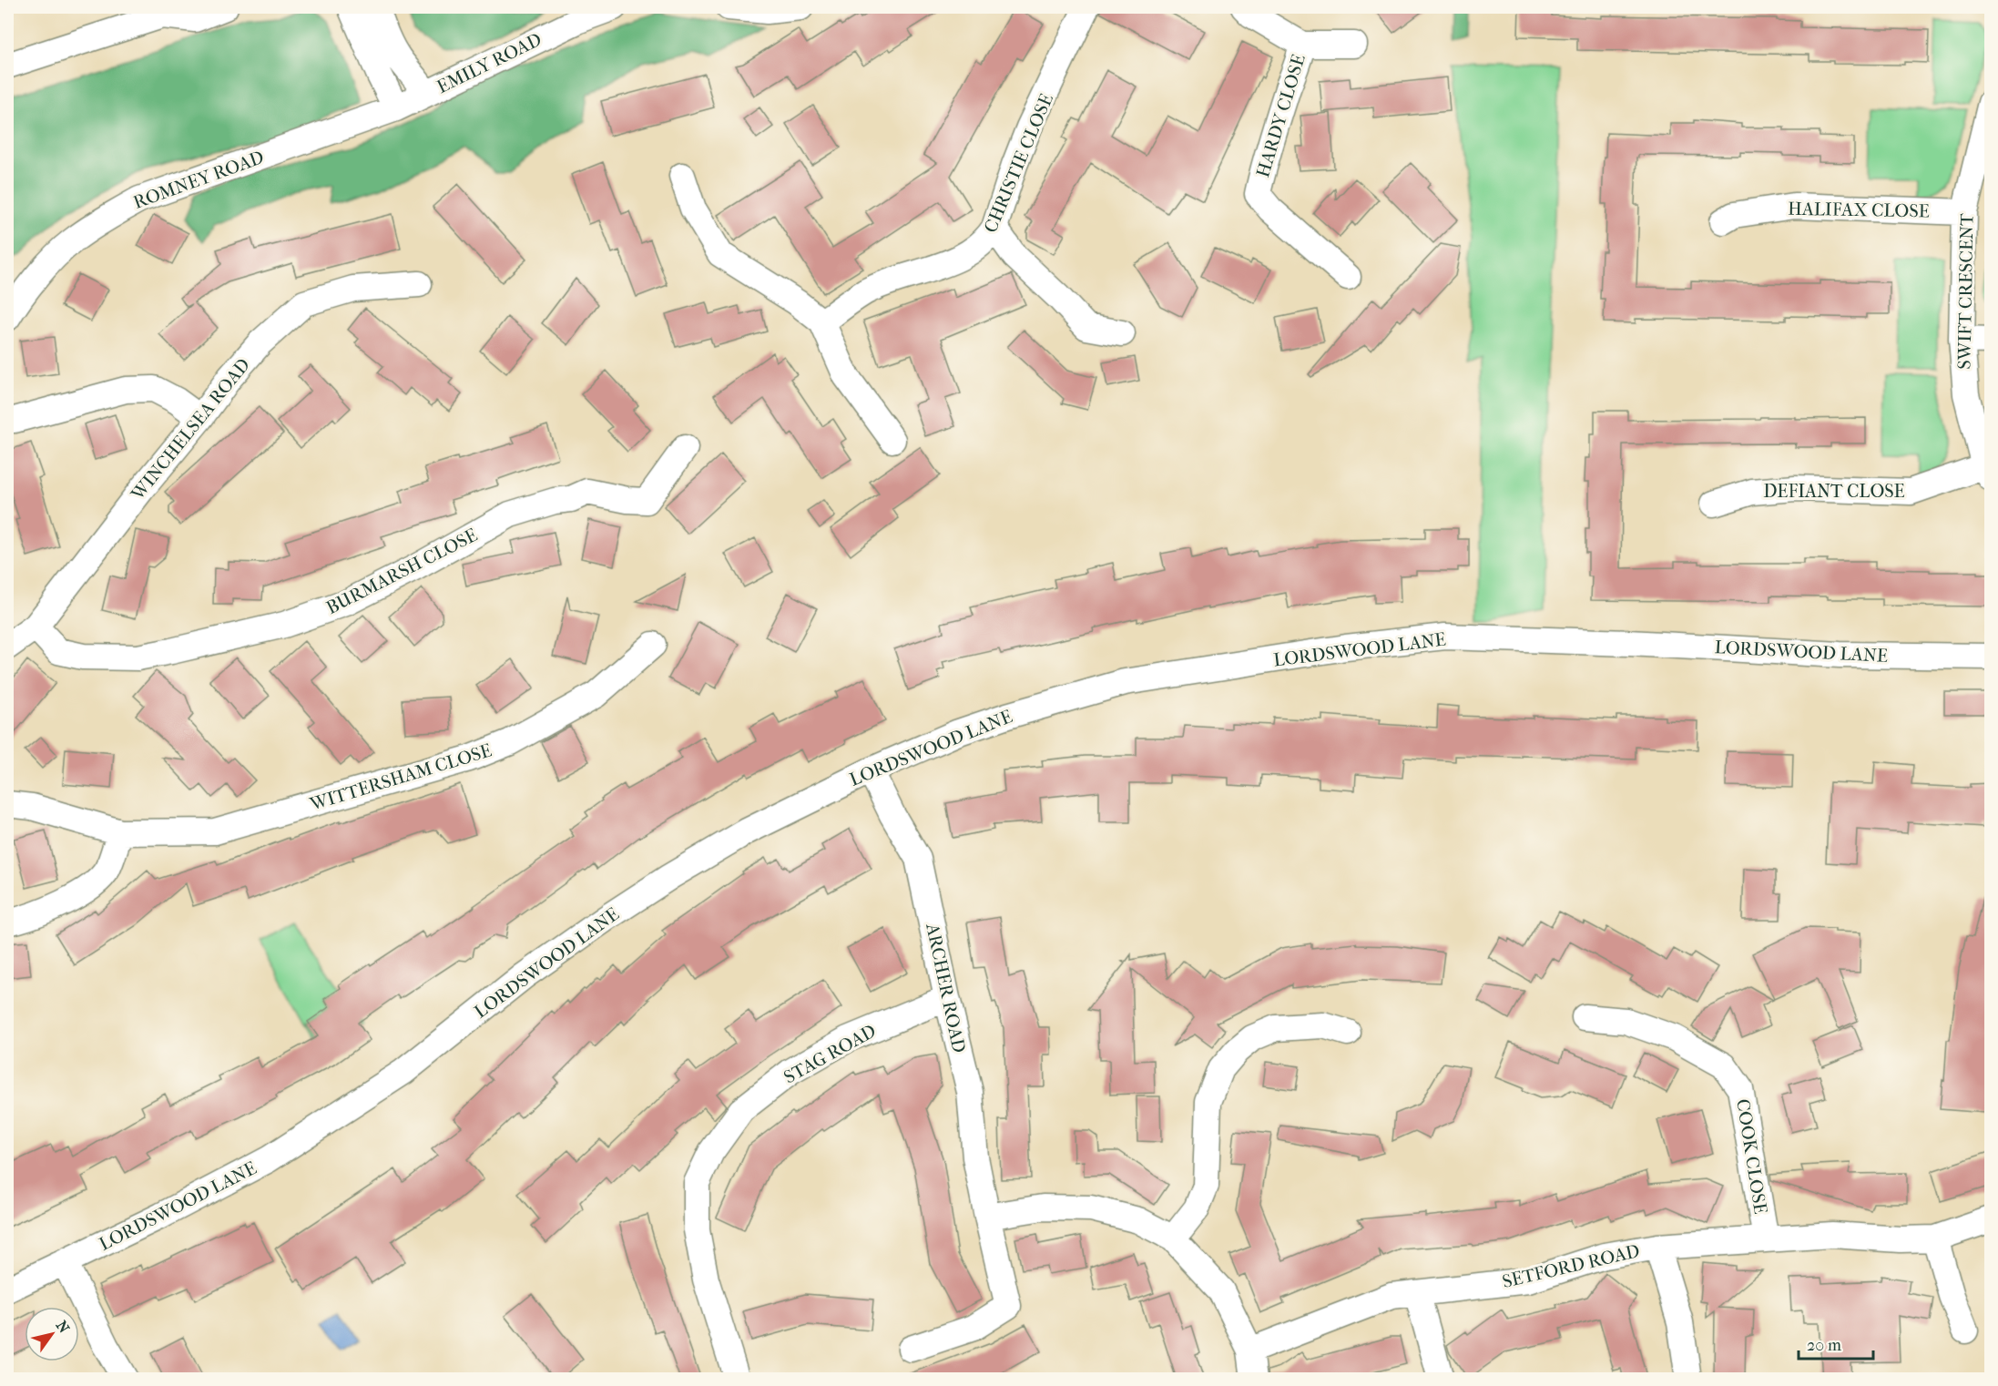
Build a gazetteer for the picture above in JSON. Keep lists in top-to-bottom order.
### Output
{
  "streets": {
    "street": [
      "EMILY ROAD",
      "HARDY CLOSE",
      "CHRISTIE CLOSE",
      "ROMNEY ROAD",
      "HALIFAX CLOSE",
      "SWIFT CRESCENT",
      "WINCHELSEA ROAD",
      "DEFIANT CLOSE",
      "BURMARSH CLOSE",
      "LORDSWOOD LANE",
      "WITTERSHAM CLOSE",
      "ARCHER ROAD",
      "STAG ROAD",
      "COOK CLOSE",
      "SETFORD ROAD"
    ]
  },
  "crossings": [
    ["EMILY ROAD", "ROMNEY ROAD"],
    ["HALIFAX CLOSE", "SWIFT CRESCENT"],
    ["SWIFT CRESCENT", "DEFIANT CLOSE"],
    ["WINCHELSEA ROAD", "BURMARSH CLOSE"],
    ["LORDSWOOD LANE", "ARCHER ROAD"],
    ["ARCHER ROAD", "STAG ROAD"],
    ["COOK CLOSE", "SETFORD ROAD"]
  ],
  "scale_bar": "20 m",
  "north": "top right"
}
